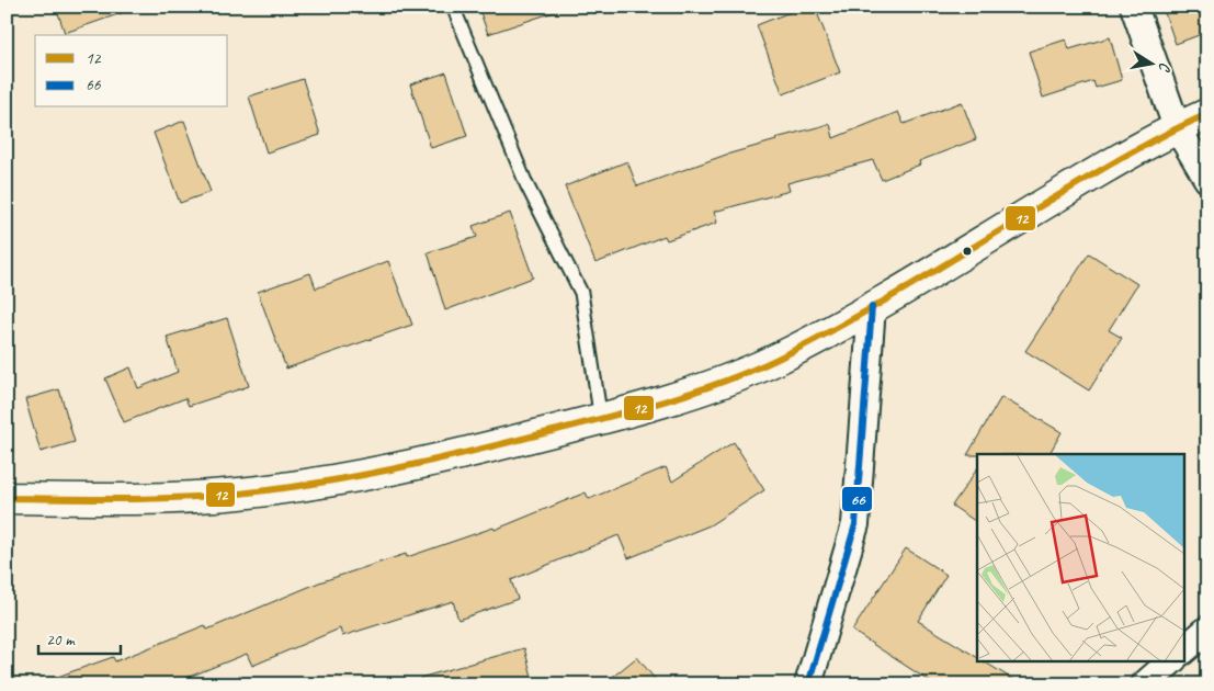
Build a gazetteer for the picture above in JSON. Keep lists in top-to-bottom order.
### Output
{
  "lines": ["transit line 12", "transit line 66"],
  "legend": ["12", "66"],
  "scale_bar": "20 m",
  "north": "right"
}
